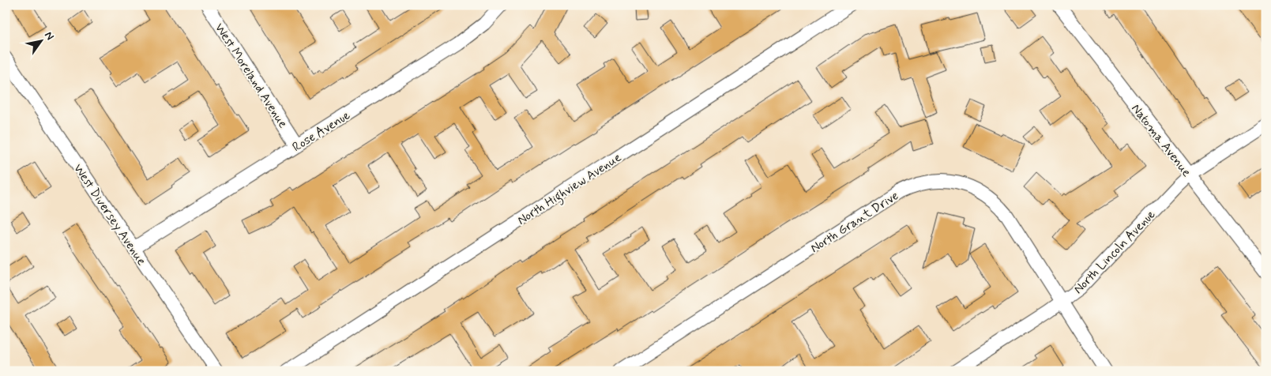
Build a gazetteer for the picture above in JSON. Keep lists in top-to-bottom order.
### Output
{
  "streets": {
    "street": [
      "West Moreland Avenue",
      "Rose Avenue",
      "Natoma Avenue",
      "North Highview Avenue",
      "West Diversey Avenue",
      "North Grant Drive",
      "North Lincoln Avenue"
    ]
  },
  "crossings": [
    ["West Moreland Avenue", "Rose Avenue"],
    ["Rose Avenue", "West Diversey Avenue"],
    ["Natoma Avenue", "North Lincoln Avenue"],
    ["North Grant Drive", "North Lincoln Avenue"]
  ],
  "north": "top right"
}
